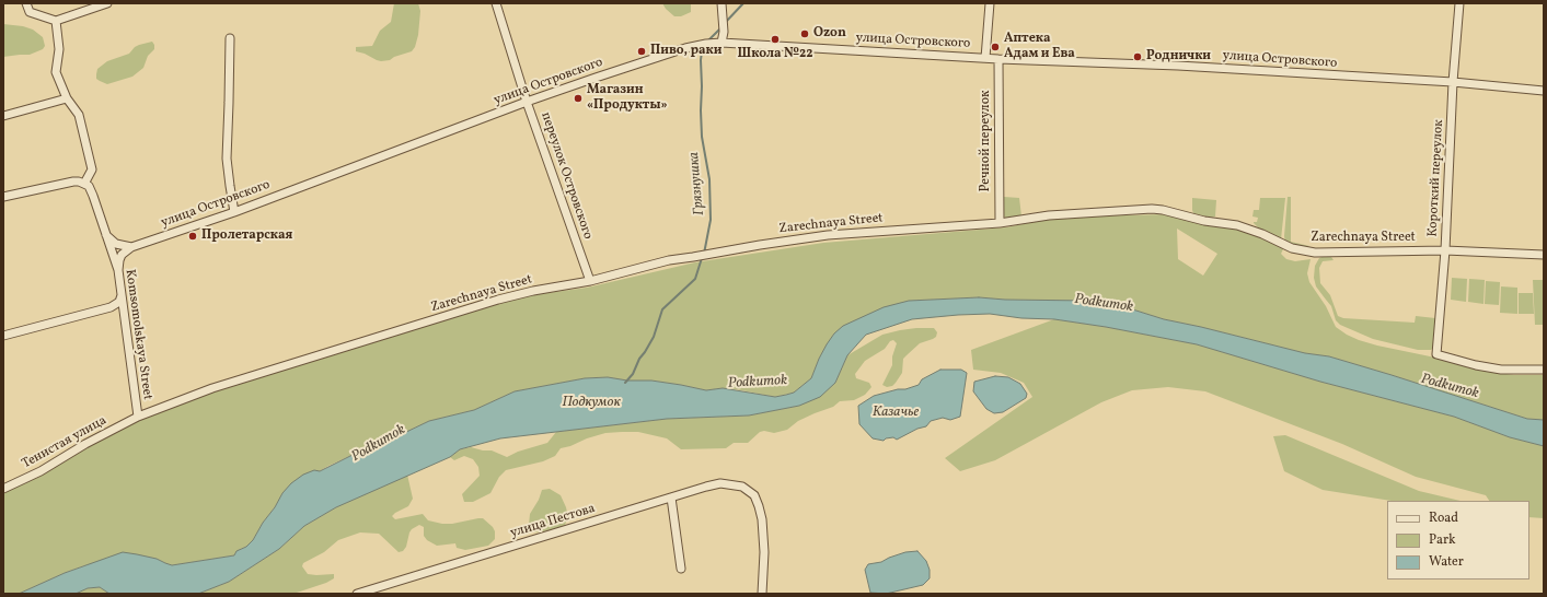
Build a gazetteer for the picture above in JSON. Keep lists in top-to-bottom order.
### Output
{
  "streets": {
    "street": [
      "улица Островского",
      "Речной переулок",
      "переулок Островского",
      "Короткий переулок",
      "Zarechnaya Street",
      "Komsomolskaya Street",
      "Тенистая улица",
      "улица Пестова"
    ]
  },
  "crossings": [
    ["улица Островского", "Речной переулок"],
    ["улица Островского", "переулок Островского"],
    ["улица Островского", "Короткий переулок"],
    ["Речной переулок", "Zarechnaya Street"],
    ["переулок Островского", "Zarechnaya Street"],
    ["Короткий переулок", "Zarechnaya Street"],
    ["Zarechnaya Street", "Komsomolskaya Street"],
    ["Zarechnaya Street", "Тенистая улица"],
    ["Komsomolskaya Street", "Тенистая улица"]
  ],
  "water": [
    "Грязнушка",
    "Podkumok",
    "Подкумок",
    "Казачье"
  ],
  "places": [
    "Ozon",
    "Школа №22",
    "Аптека Адам и Ева",
    "Пиво, раки",
    "Роднички",
    "Магазин «Продукты»",
    "Пролетарская"
  ],
  "legend": ["Road", "Park", "Water"]
}
